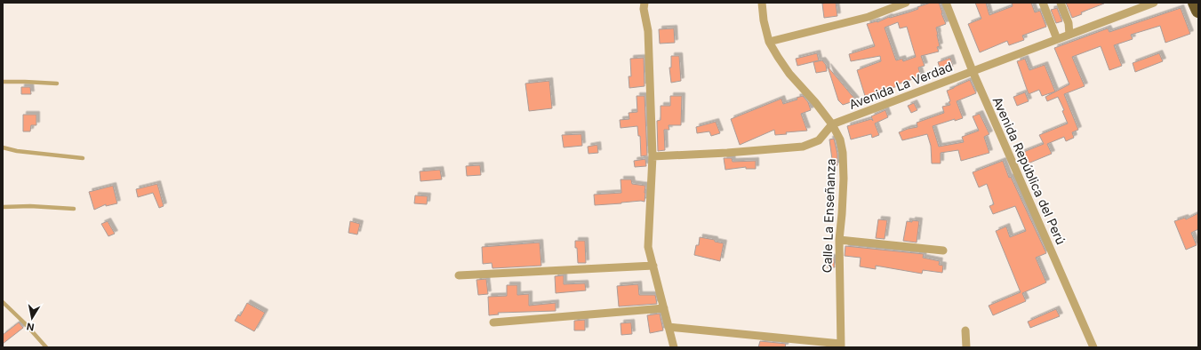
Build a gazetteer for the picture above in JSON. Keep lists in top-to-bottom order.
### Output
{
  "streets": {
    "street": ["Avenida La Verdad", "Avenida República del Perú", "Calle La Enseñanza"]
  },
  "crossings": [
    ["Avenida La Verdad", "Avenida República del Perú"],
    ["Avenida La Verdad", "Calle La Enseñanza"]
  ],
  "north": "bottom"
}
